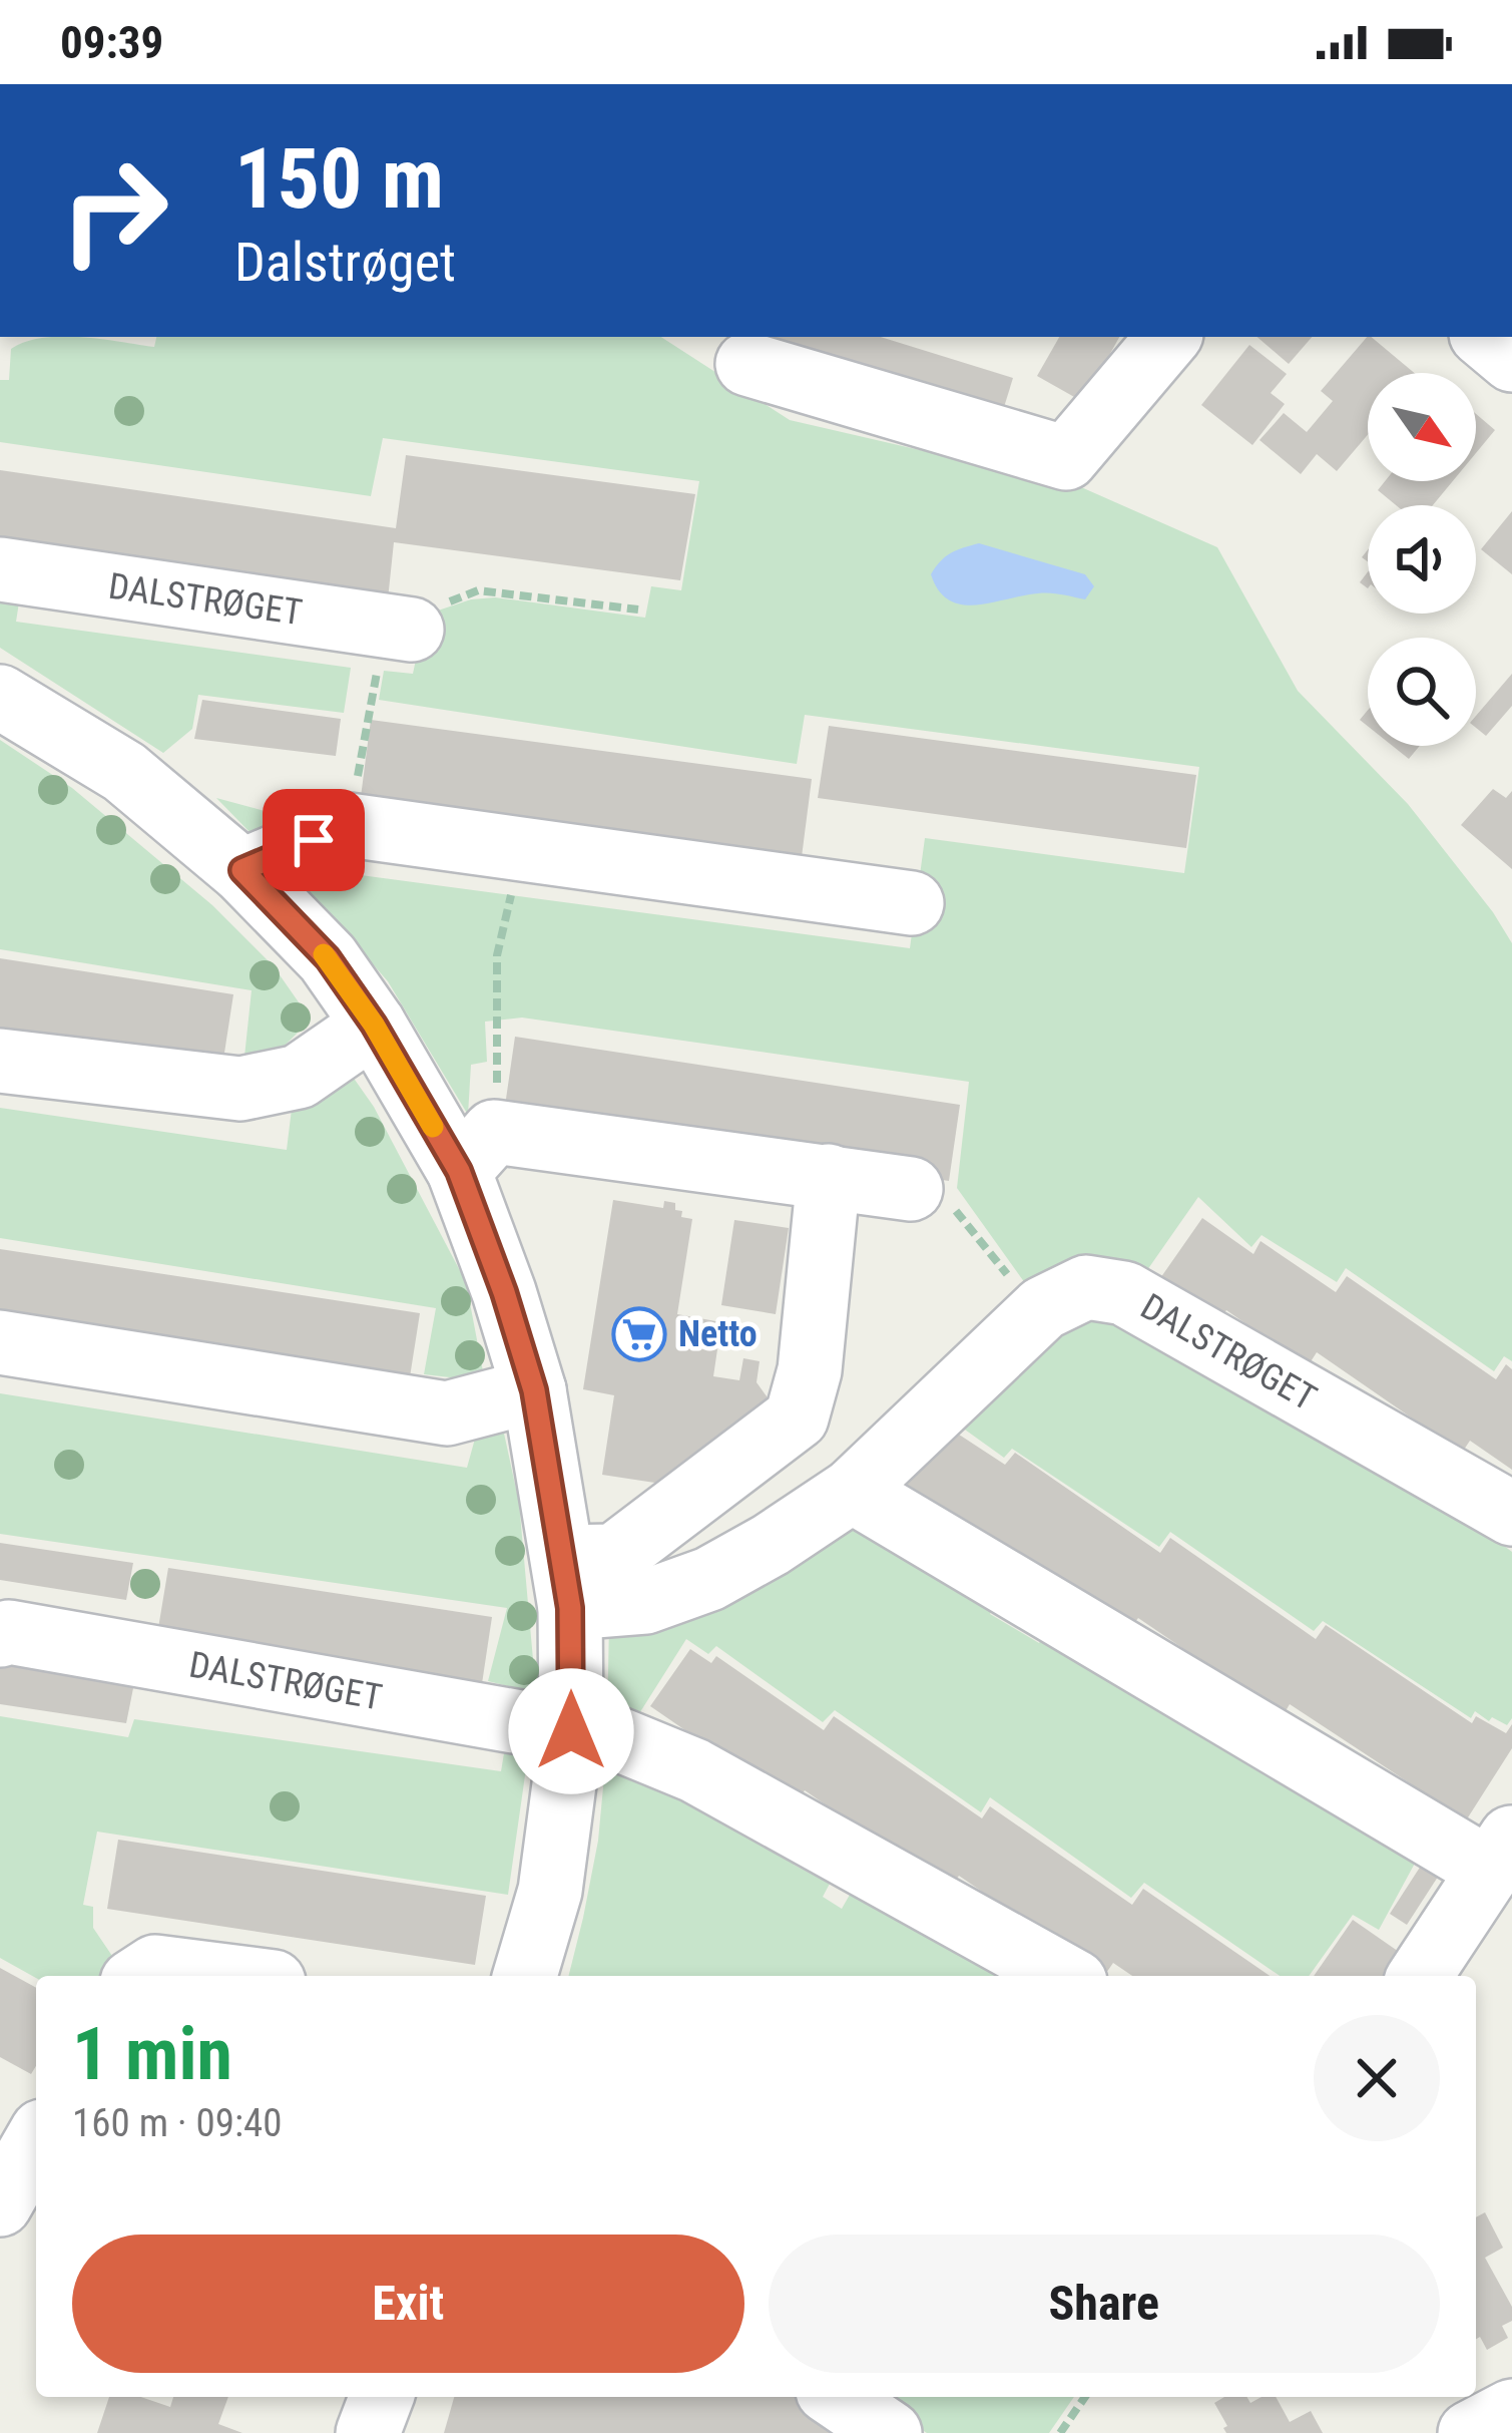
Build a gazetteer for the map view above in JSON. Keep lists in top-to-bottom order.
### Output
{
  "streets": {
    "street": ["DALSTRØGET"]
  },
  "places": {
    "supermarket": ["Netto"]
  },
  "north": "bottom right",
  "page": {
    "status": "09:39",
    "turn": ["150 m", "Dalstrøget"],
    "heading": ["1 min", "160 m · 09:40"],
    "buttons": ["Exit", "Share"]
  }
}
